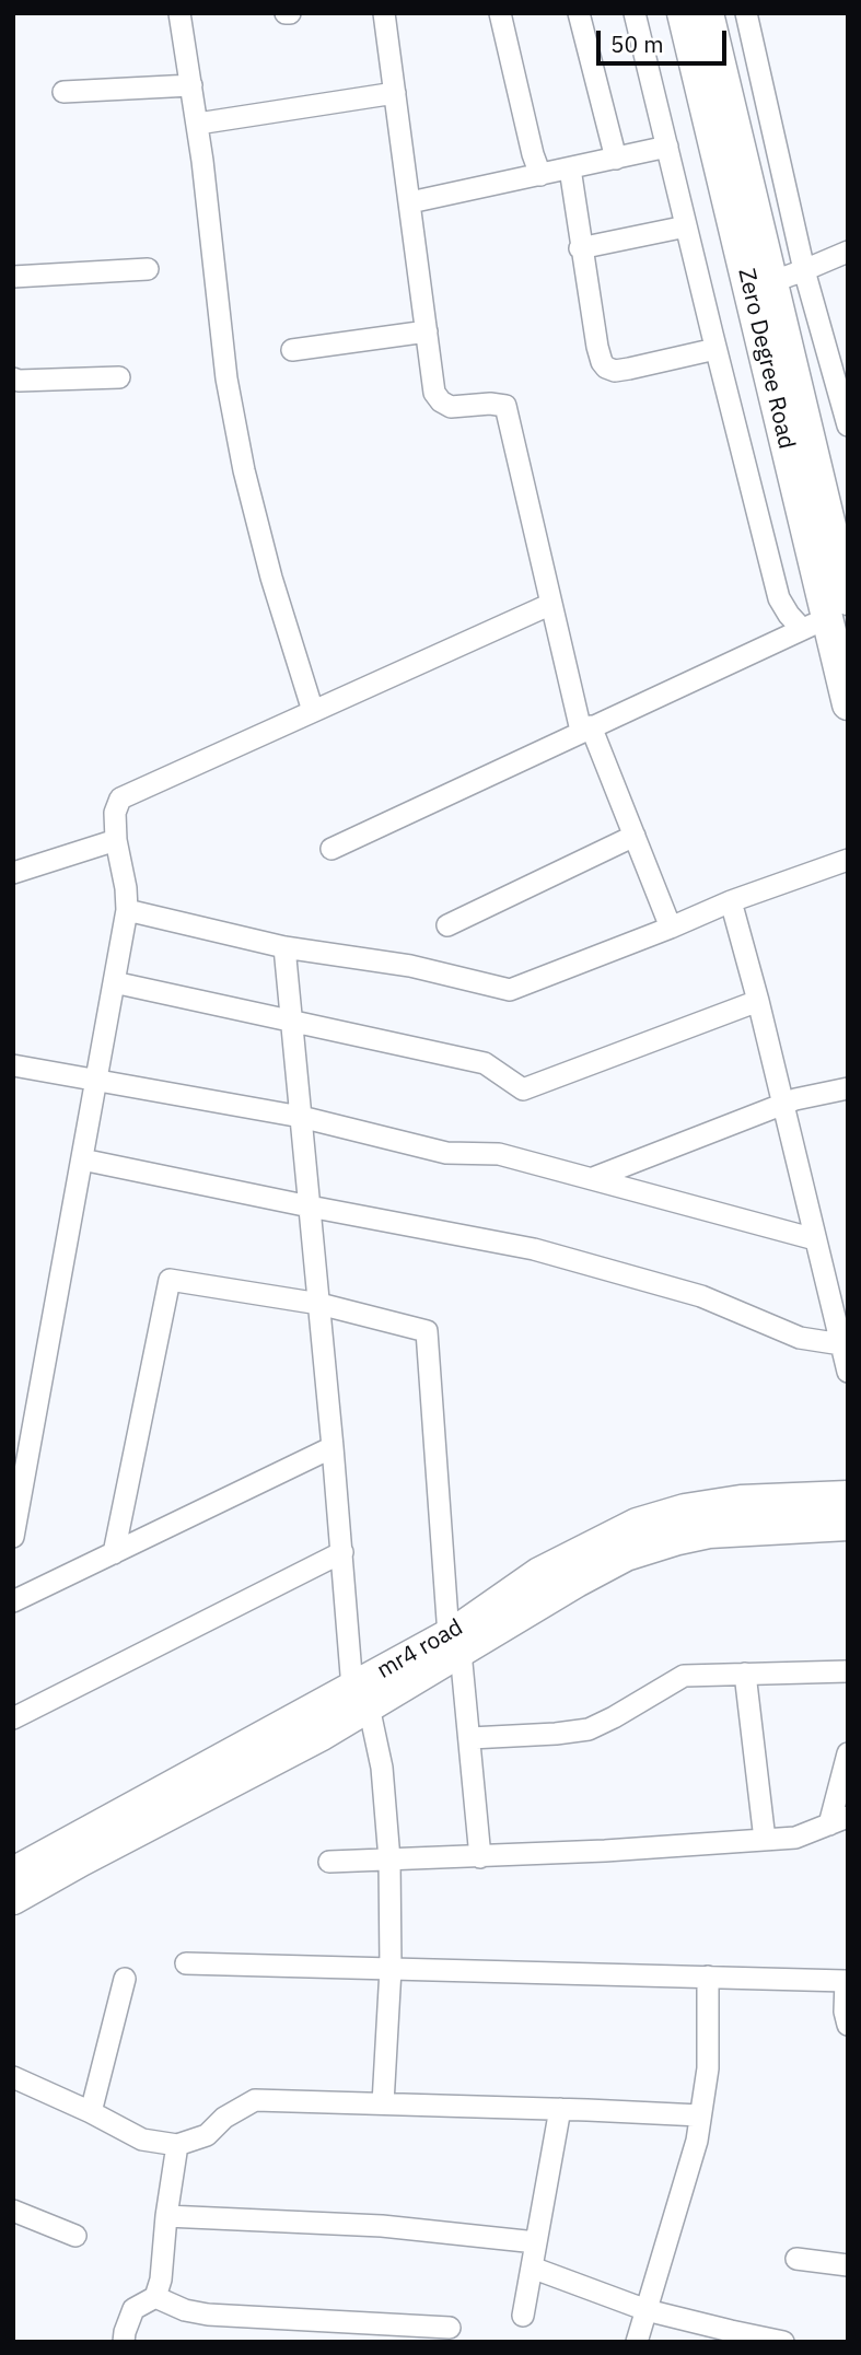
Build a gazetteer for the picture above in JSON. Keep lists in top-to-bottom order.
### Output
{
  "streets": {
    "street": ["Zero Degree Road", "mr4 road"]
  },
  "scale_bar": "50 m"
}
